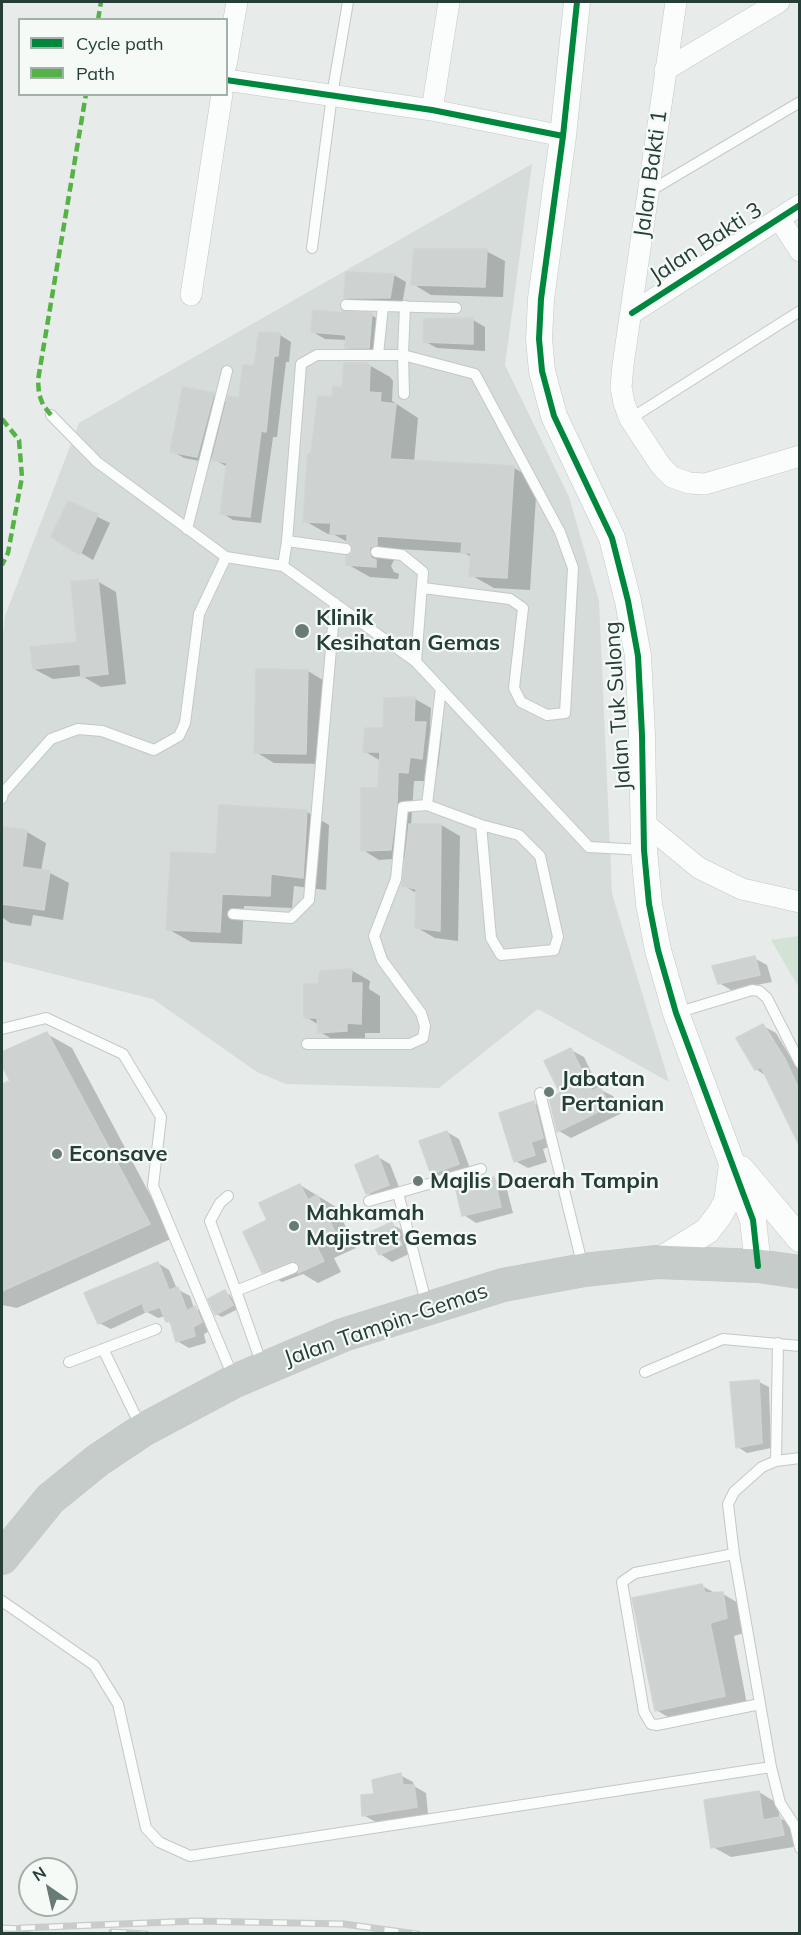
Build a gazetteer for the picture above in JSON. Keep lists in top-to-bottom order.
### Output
{
  "streets": {
    "highway": ["Jalan Tampin-Gemas"],
    "street": ["Jalan Bakti 1", "Jalan Bakti 3", "Jalan Tuk Sulong"]
  },
  "crossings": [
    ["Jalan Bakti 1", "Jalan Bakti 3"],
    ["Jalan Tuk Sulong", "Jalan Tampin-Gemas"]
  ],
  "places": [
    "Klinik Kesihatan Gemas",
    "Jabatan Pertanian",
    "Econsave",
    "Majlis Daerah Tampin",
    "Mahkamah Majistret Gemas"
  ],
  "legend": ["Cycle path", "Path"],
  "north": "top left"
}
